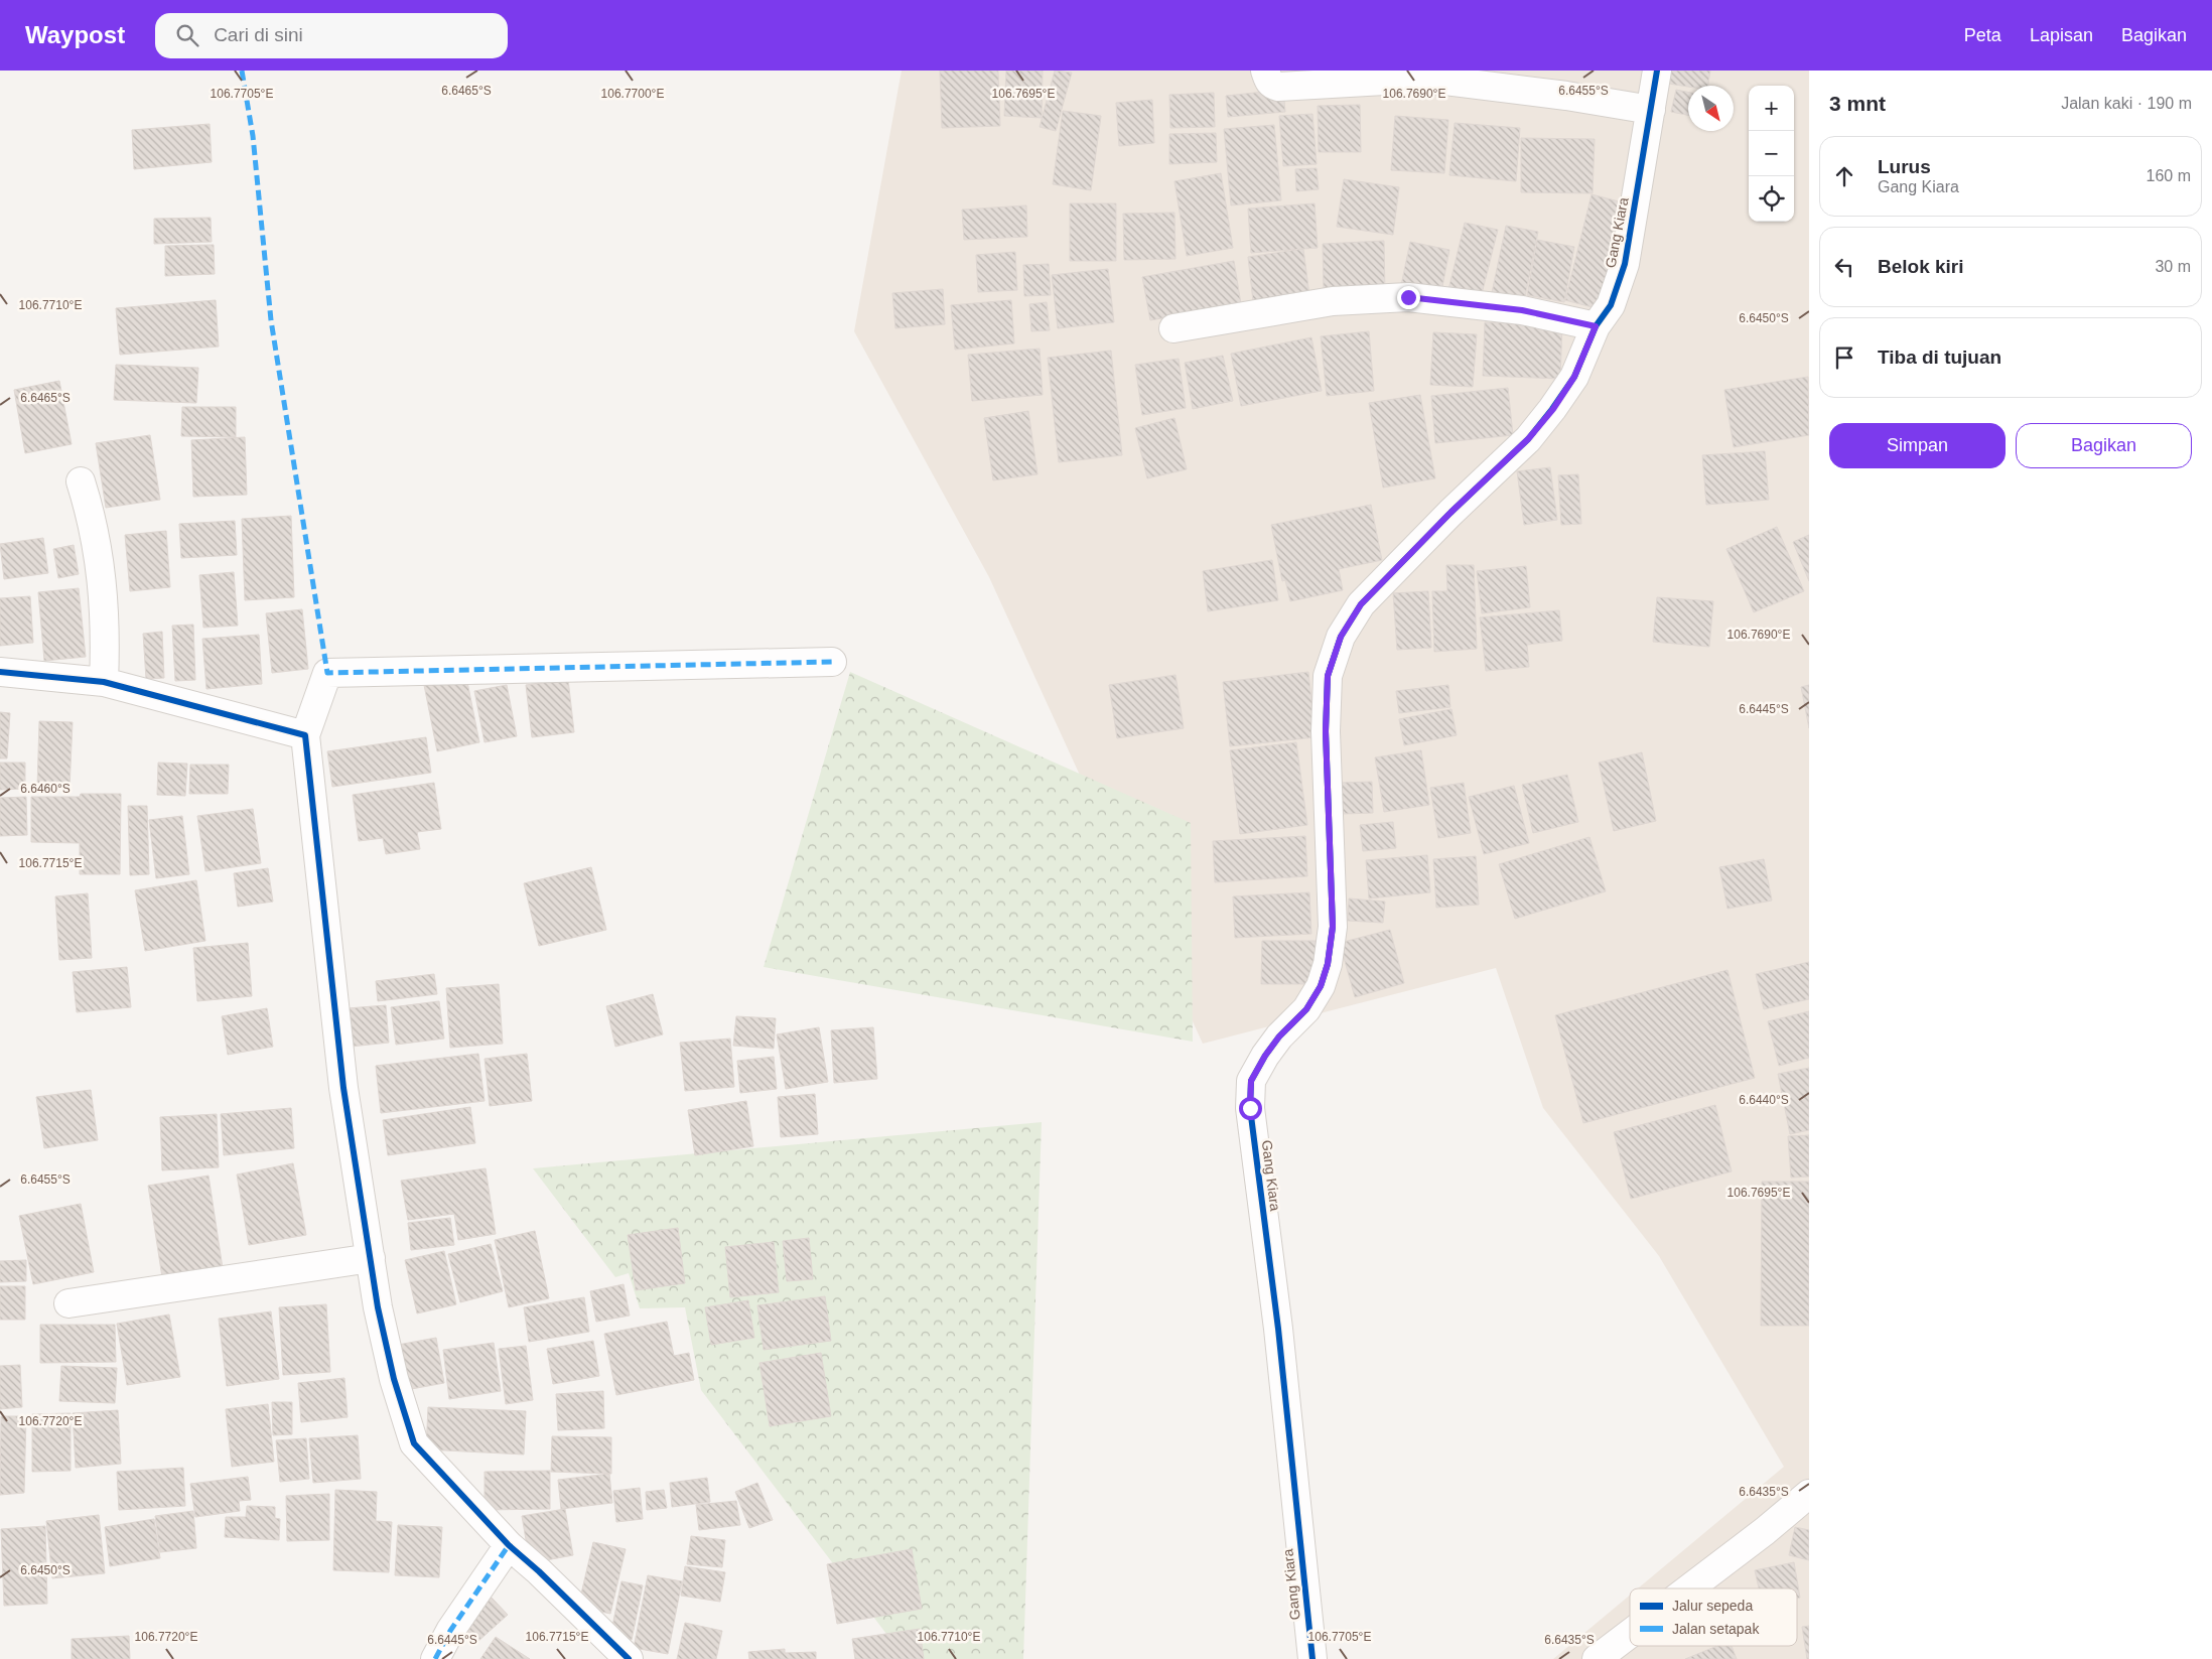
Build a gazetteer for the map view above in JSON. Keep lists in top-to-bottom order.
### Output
{
  "streets": {
    "street": ["Gang Kiara"]
  },
  "legend": ["Jalur sepeda", "Jalan setapak"],
  "north": "bottom right",
  "page": {
    "header": "Waypost",
    "search": "Cari di sini",
    "nav": ["Peta", "Lapisan", "Bagikan"],
    "heading": ["3 mnt", "Jalan kaki · 190 m"],
    "map_buttons": ["+", "−"],
    "list": [
      ["Lurus", "Gang Kiara", "160 m"],
      ["Belok kiri", "30 m"],
      "Tiba di tujuan"
    ],
    "buttons": ["Simpan", "Bagikan"]
  },
  "coordinates": [
    "6.6465°S",
    "6.6455°S",
    "106.7695°E",
    "106.7705°E",
    "106.7700°E",
    "106.7690°E",
    "106.7710°E",
    "6.6450°S",
    "6.6445°S",
    "6.6460°S",
    "106.7715°E",
    "6.6440°S",
    "106.7720°E",
    "6.6435°S"
  ]
}
